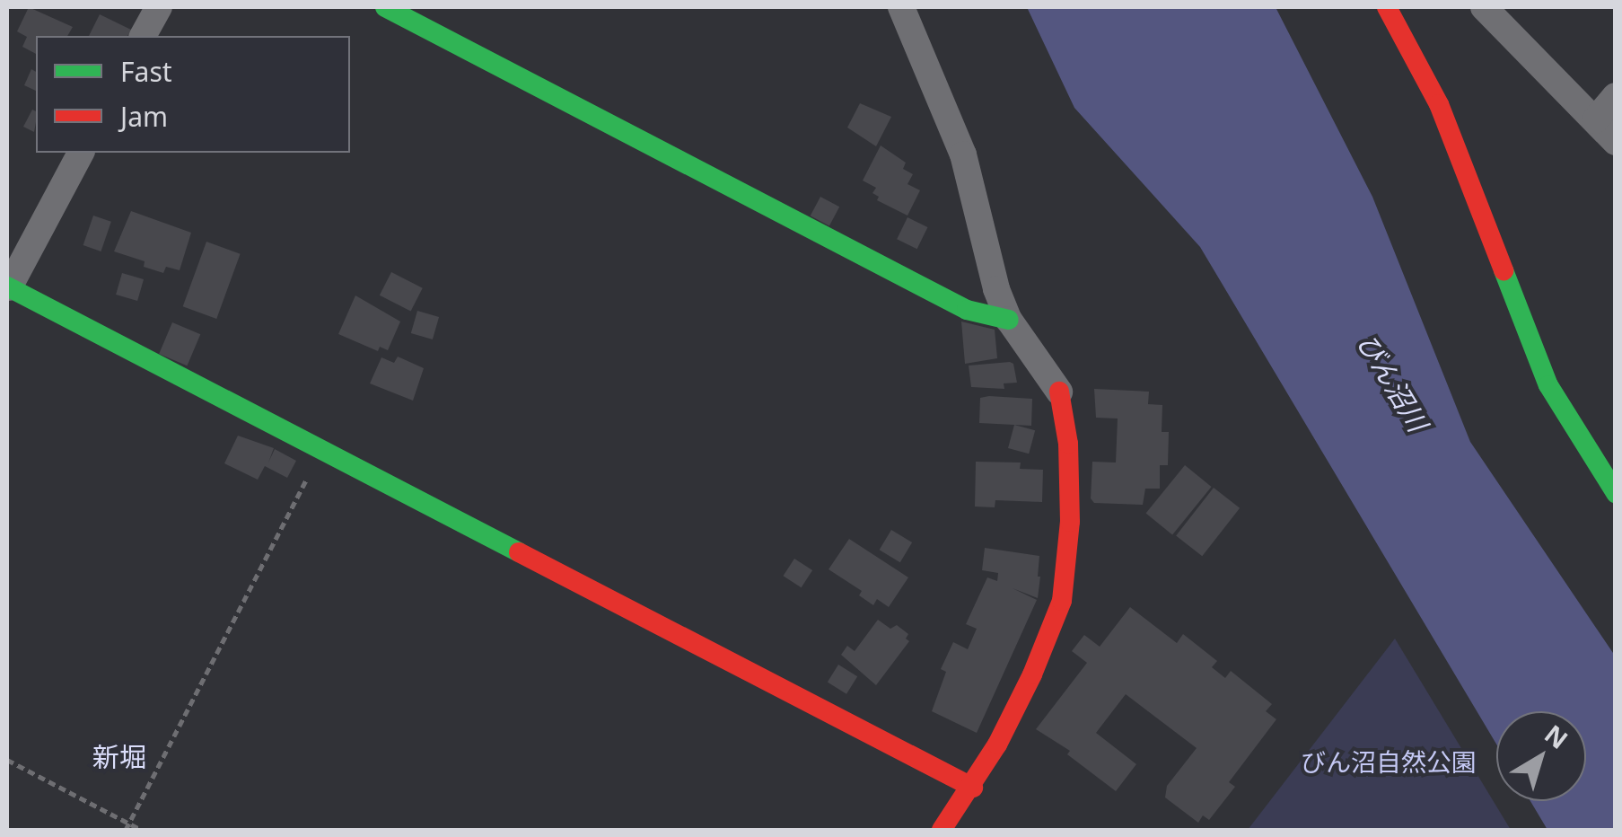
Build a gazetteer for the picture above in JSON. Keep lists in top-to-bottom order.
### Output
{
  "districts": ["新堀"],
  "water": ["びん沼川"],
  "parks": ["びん沼自然公園"],
  "legend": ["Fast", "Jam"],
  "north": "top right"
}
